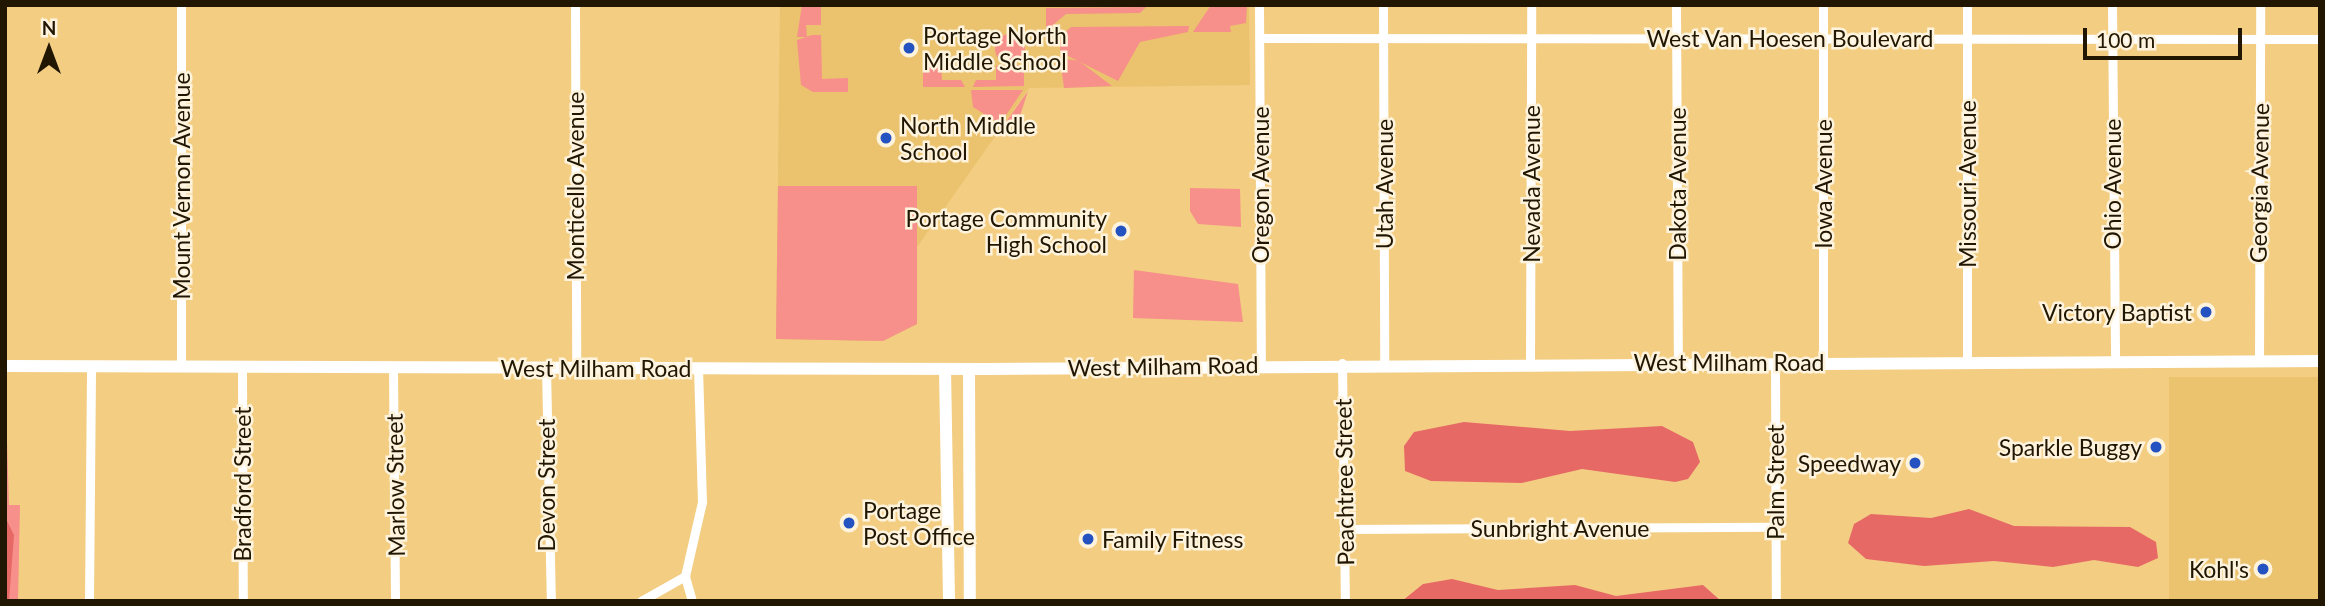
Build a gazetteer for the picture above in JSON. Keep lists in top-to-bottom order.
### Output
{
  "streets": {
    "street": [
      "West Van Hoesen Boulevard",
      "Georgia Avenue",
      "Utah Avenue",
      "Nevada Avenue",
      "Dakota Avenue",
      "Iowa Avenue",
      "Missouri Avenue",
      "Ohio Avenue",
      "Oregon Avenue",
      "Mount Vernon Avenue",
      "Monticello Avenue",
      "West Milham Road",
      "Peachtree Street",
      "Palm Street",
      "Bradford Street",
      "Marlow Street",
      "Devon Street",
      "Sunbright Avenue"
    ]
  },
  "crossings": [
    ["West Van Hoesen Boulevard", "Georgia Avenue"],
    ["West Van Hoesen Boulevard", "Utah Avenue"],
    ["West Van Hoesen Boulevard", "Nevada Avenue"],
    ["West Van Hoesen Boulevard", "Dakota Avenue"],
    ["West Van Hoesen Boulevard", "Iowa Avenue"],
    ["West Van Hoesen Boulevard", "Missouri Avenue"],
    ["West Van Hoesen Boulevard", "Ohio Avenue"],
    ["West Van Hoesen Boulevard", "Oregon Avenue"],
    ["Georgia Avenue", "West Milham Road"],
    ["Utah Avenue", "West Milham Road"],
    ["Nevada Avenue", "West Milham Road"],
    ["Dakota Avenue", "West Milham Road"],
    ["Iowa Avenue", "West Milham Road"],
    ["Missouri Avenue", "West Milham Road"],
    ["Ohio Avenue", "West Milham Road"],
    ["Oregon Avenue", "West Milham Road"],
    ["Mount Vernon Avenue", "West Milham Road"],
    ["Monticello Avenue", "West Milham Road"],
    ["West Milham Road", "Peachtree Street"],
    ["West Milham Road", "Palm Street"],
    ["West Milham Road", "Bradford Street"],
    ["West Milham Road", "Marlow Street"],
    ["West Milham Road", "Devon Street"],
    ["Peachtree Street", "Sunbright Avenue"],
    ["Palm Street", "Sunbright Avenue"]
  ],
  "places": [
    "Portage North Middle School",
    "North Middle School",
    "Portage Community High School",
    "Victory Baptist",
    "Sparkle Buggy",
    "Speedway",
    "Portage Post Office",
    "Family Fitness",
    "Kohl's"
  ],
  "scale_bar": "100 m",
  "north": "top"
}
